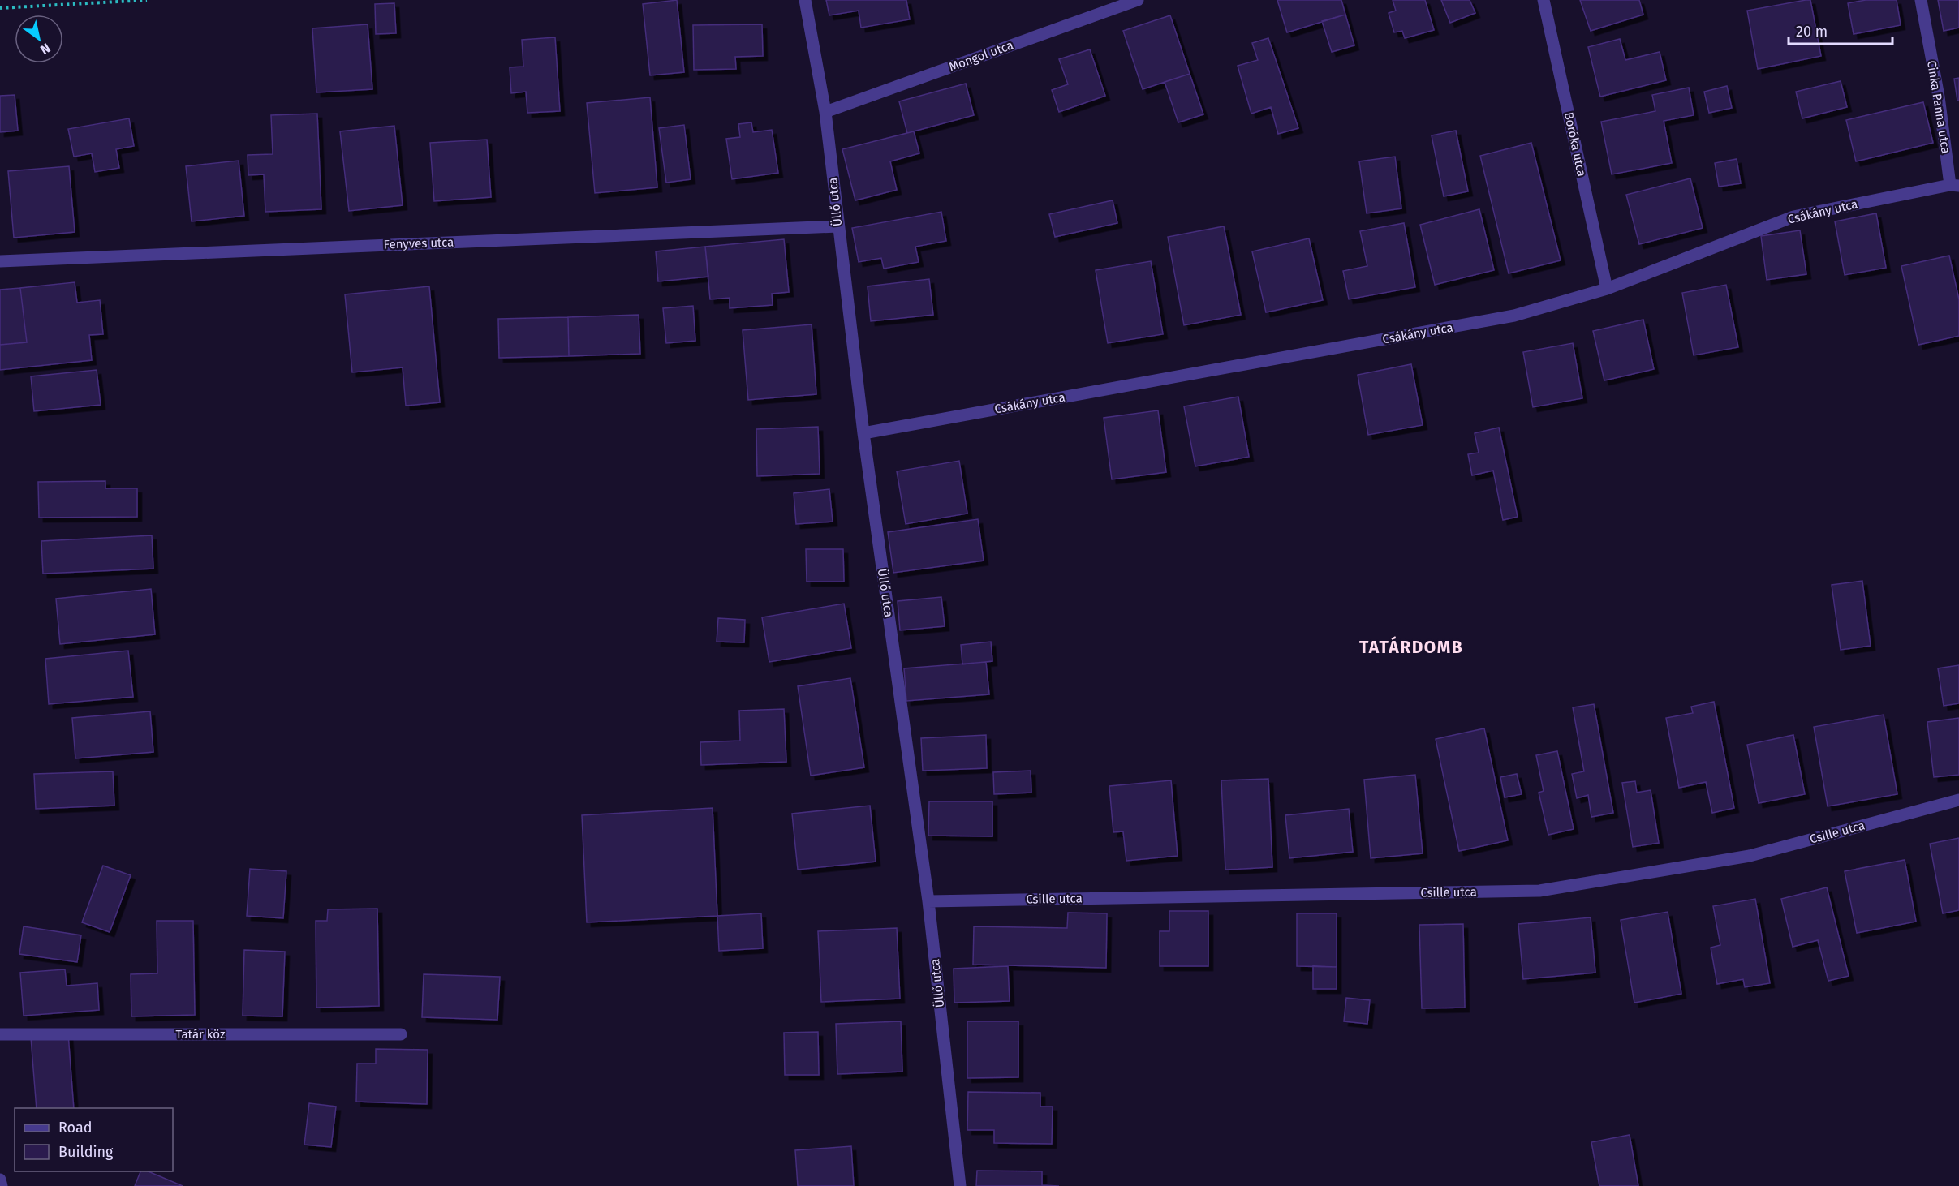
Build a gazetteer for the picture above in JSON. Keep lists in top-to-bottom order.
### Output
{
  "streets": {
    "street": [
      "Mongol utca",
      "Cinka Panna utca",
      "Boróka utca",
      "Üllő utca",
      "Csákány utca",
      "Fenyves utca",
      "Csille utca",
      "Tatár köz"
    ]
  },
  "crossings": [
    ["Mongol utca", "Üllő utca"],
    ["Cinka Panna utca", "Csákány utca"],
    ["Boróka utca", "Csákány utca"],
    ["Üllő utca", "Csákány utca"],
    ["Üllő utca", "Fenyves utca"],
    ["Üllő utca", "Csille utca"]
  ],
  "districts": ["TATÁRDOMB"],
  "legend": ["Road", "Building"],
  "scale_bar": "20 m",
  "north": "bottom right"
}
